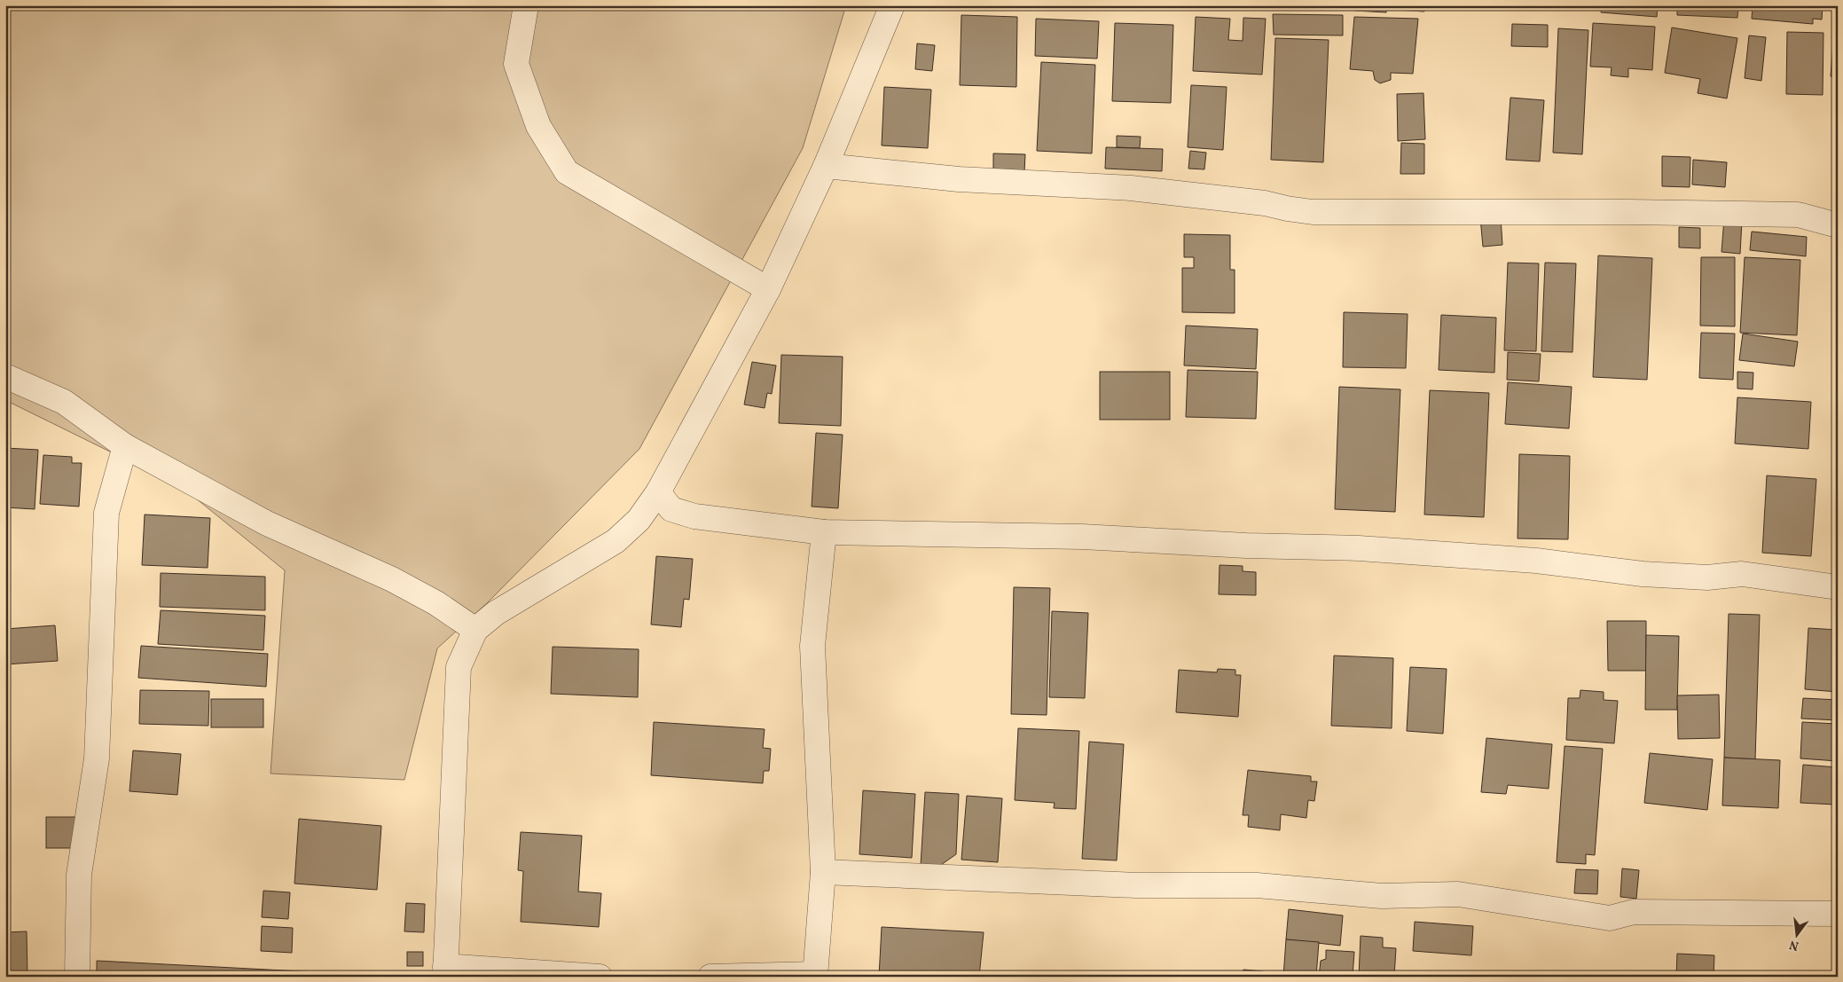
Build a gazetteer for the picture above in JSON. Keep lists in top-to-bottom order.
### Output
{
  "north": "bottom"
}
